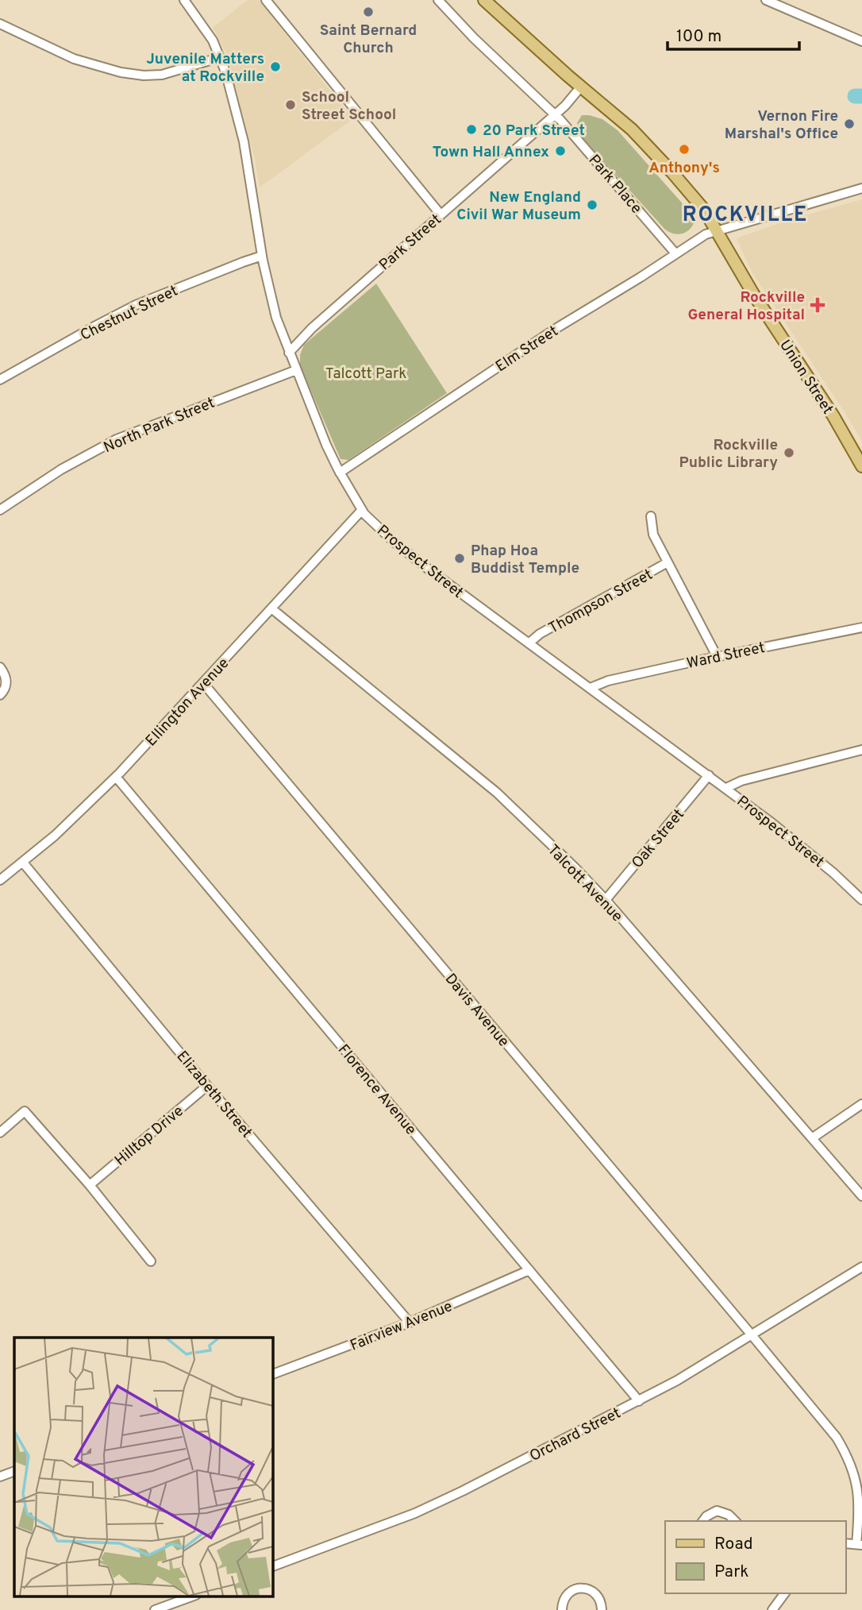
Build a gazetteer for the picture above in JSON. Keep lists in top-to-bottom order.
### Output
{
  "streets": {
    "main road": ["Union Street"],
    "street": [
      "Park Place",
      "Park Street",
      "Chestnut Street",
      "Elm Street",
      "North Park Street",
      "Prospect Street",
      "Thompson Street",
      "Ward Street",
      "Ellington Avenue",
      "Oak Street",
      "Talcott Avenue",
      "Davis Avenue",
      "Florence Avenue",
      "Elizabeth Street",
      "Hilltop Drive",
      "Fairview Avenue",
      "Orchard Street"
    ]
  },
  "crossings": [
    ["Park Place", "Park Street"],
    ["Park Place", "Elm Street"],
    ["Park Street", "Union Street"],
    ["Park Street", "Prospect Street"],
    ["Chestnut Street", "Prospect Street"],
    ["Elm Street", "Union Street"],
    ["Elm Street", "Prospect Street"],
    ["North Park Street", "Prospect Street"],
    ["Prospect Street", "Thompson Street"],
    ["Prospect Street", "Ward Street"],
    ["Prospect Street", "Ellington Avenue"],
    ["Prospect Street", "Oak Street"],
    ["Thompson Street", "Ward Street"],
    ["Ellington Avenue", "Talcott Avenue"],
    ["Ellington Avenue", "Davis Avenue"],
    ["Ellington Avenue", "Florence Avenue"],
    ["Ellington Avenue", "Elizabeth Street"],
    ["Oak Street", "Talcott Avenue"],
    ["Davis Avenue", "Orchard Street"],
    ["Florence Avenue", "Fairview Avenue"],
    ["Florence Avenue", "Orchard Street"],
    ["Elizabeth Street", "Hilltop Drive"],
    ["Elizabeth Street", "Fairview Avenue"]
  ],
  "districts": ["ROCKVILLE"],
  "parks": ["Talcott Park"],
  "places": {
    "other": [
      "Saint Bernard Church",
      "Juvenile Matters at Rockville",
      "School Street School",
      "Vernon Fire Marshal's Office",
      "20 Park Street",
      "Anthony's",
      "Town Hall Annex",
      "New England Civil War Museum",
      "Rockville Public Library",
      "Phap Hoa Buddist Temple"
    ],
    "health": ["Rockville General Hospital"]
  },
  "legend": ["Road", "Park"],
  "scale_bar": "100 m"
}
